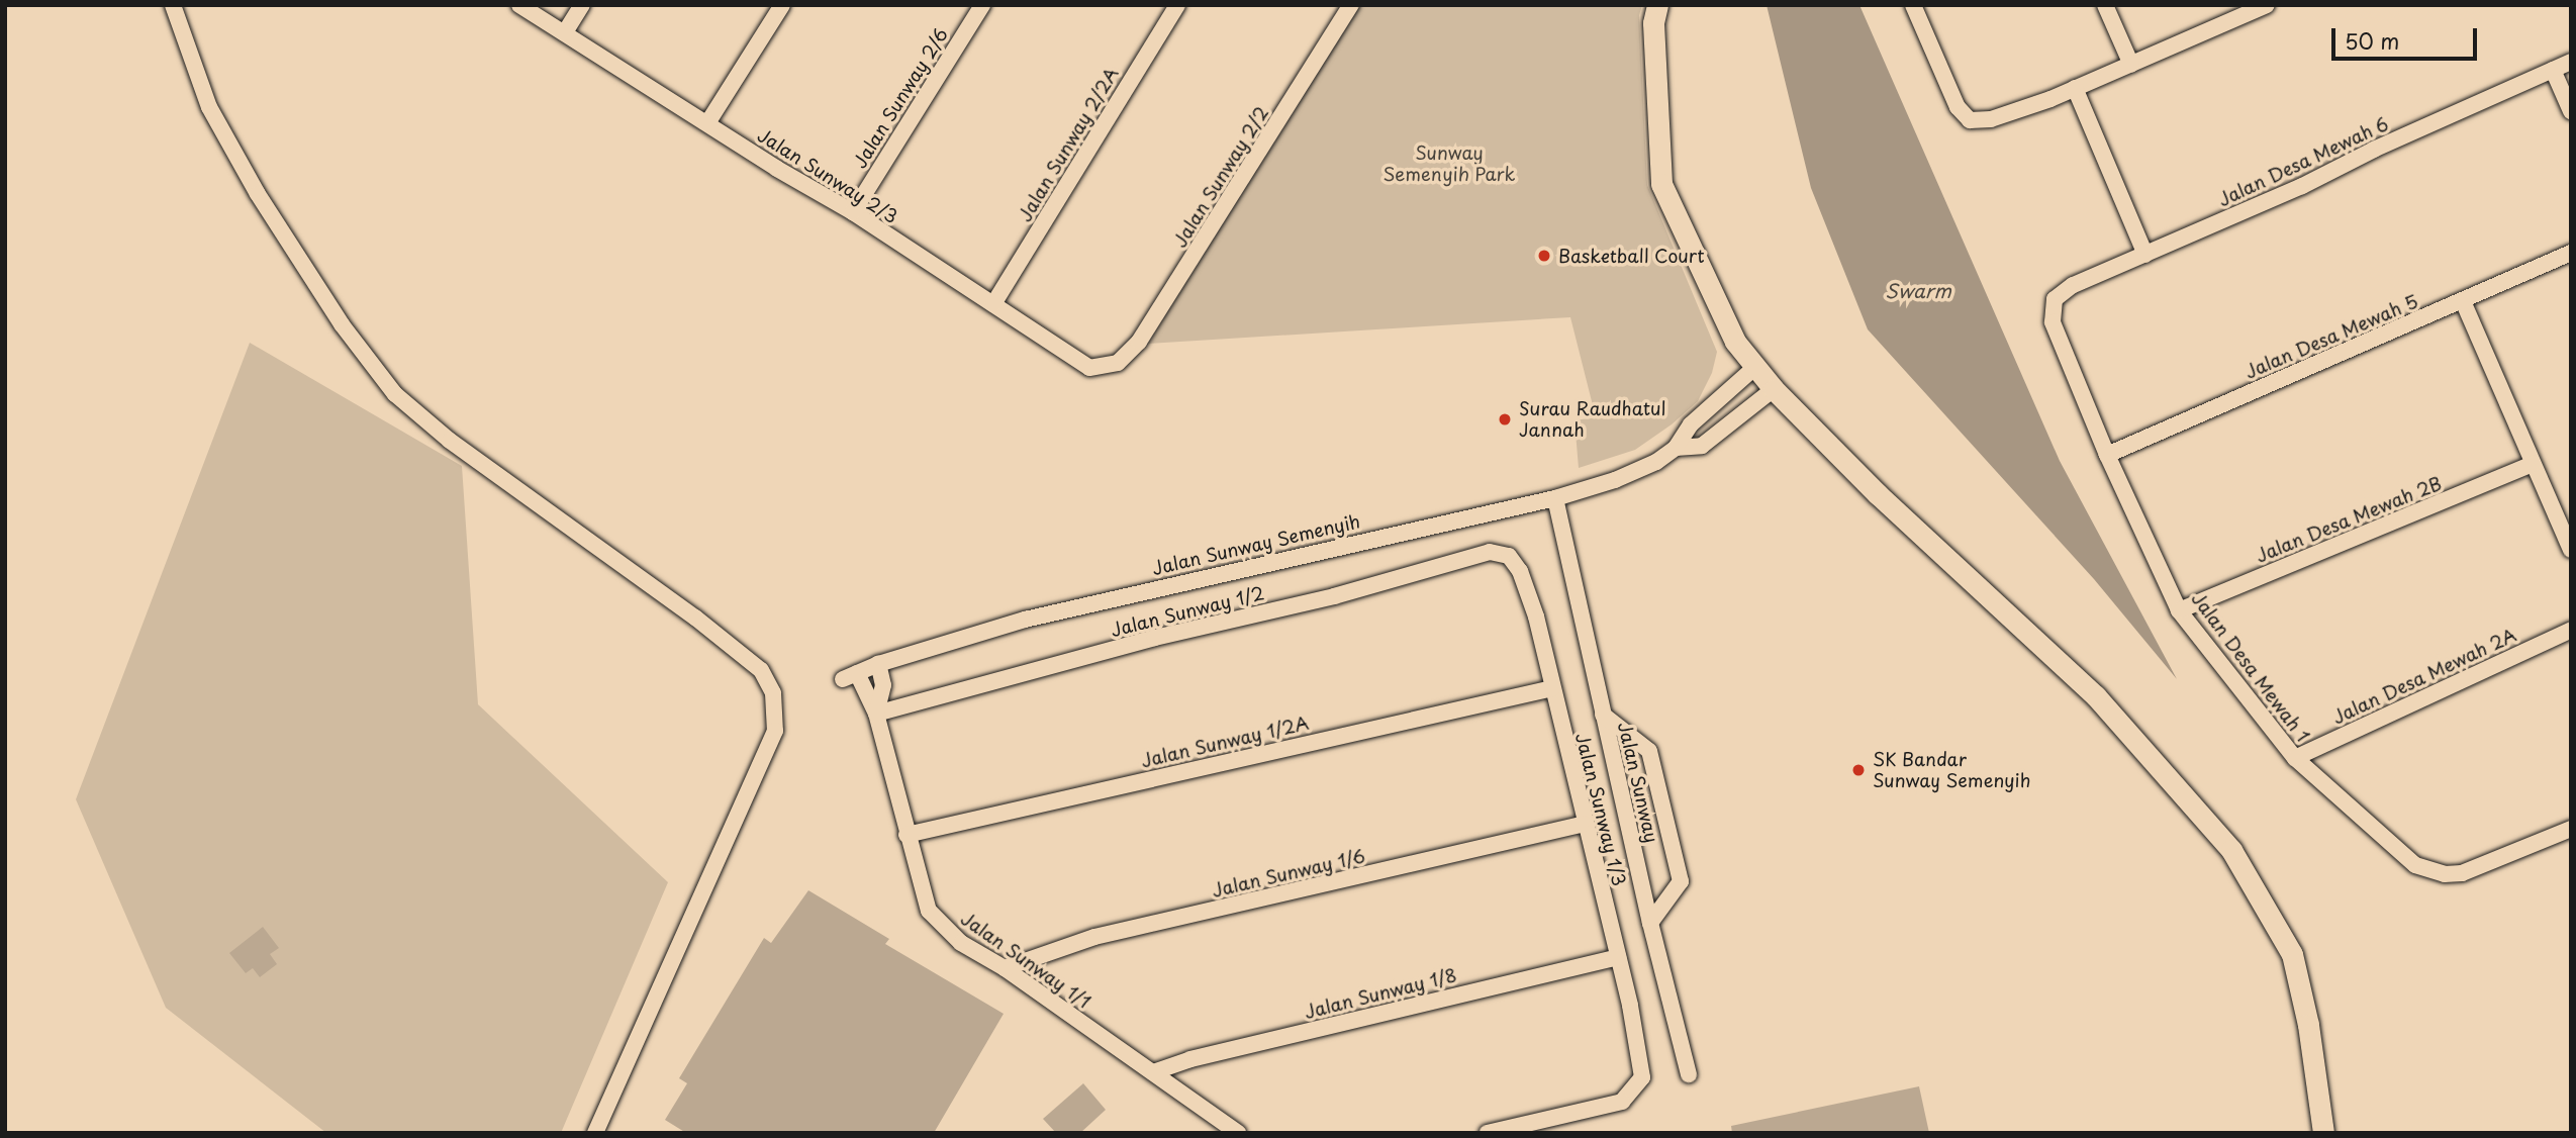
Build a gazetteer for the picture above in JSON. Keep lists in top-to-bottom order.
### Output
{
  "streets": {
    "street": [
      "Jalan Sunway 2/6",
      "Jalan Sunway 2/2A",
      "Jalan Desa Mewah 6",
      "Jalan Sunway 2/3",
      "Jalan Sunway 2/2",
      "Jalan Desa Mewah 5",
      "Jalan Desa Mewah 2B",
      "Jalan Sunway Semenyih",
      "Jalan Sunway 1/2",
      "Jalan Desa Mewah 1",
      "Jalan Desa Mewah 2A",
      "Jalan Sunway 1/2A",
      "Jalan Sunway",
      "Jalan Sunway 1/3",
      "Jalan Sunway 1/6",
      "Jalan Sunway 1/1",
      "Jalan Sunway 1/8"
    ]
  },
  "crossings": [
    ["Jalan Sunway 2/6", "Jalan Sunway 2/3"],
    ["Jalan Sunway 2/2A", "Jalan Sunway 2/3"],
    ["Jalan Desa Mewah 6", "Jalan Desa Mewah 1"],
    ["Jalan Sunway 2/3", "Jalan Sunway 2/2"],
    ["Jalan Desa Mewah 5", "Jalan Desa Mewah 1"],
    ["Jalan Desa Mewah 2B", "Jalan Desa Mewah 1"],
    ["Jalan Sunway Semenyih", "Jalan Sunway"],
    ["Jalan Sunway Semenyih", "Jalan Sunway 1/1"],
    ["Jalan Sunway 1/2", "Jalan Sunway 1/3"],
    ["Jalan Sunway 1/2", "Jalan Sunway 1/1"],
    ["Jalan Desa Mewah 1", "Jalan Desa Mewah 2A"],
    ["Jalan Sunway 1/2A", "Jalan Sunway 1/3"],
    ["Jalan Sunway 1/2A", "Jalan Sunway 1/1"],
    ["Jalan Sunway 1/3", "Jalan Sunway 1/6"],
    ["Jalan Sunway 1/3", "Jalan Sunway 1/8"],
    ["Jalan Sunway 1/6", "Jalan Sunway 1/1"],
    ["Jalan Sunway 1/1", "Jalan Sunway 1/8"]
  ],
  "water": ["Swarm"],
  "parks": ["Sunway Semenyih Park"],
  "places": ["Basketball Court", "Surau Raudhatul Jannah", "SK Bandar Sunway Semenyih"],
  "scale_bar": "50 m"
}
